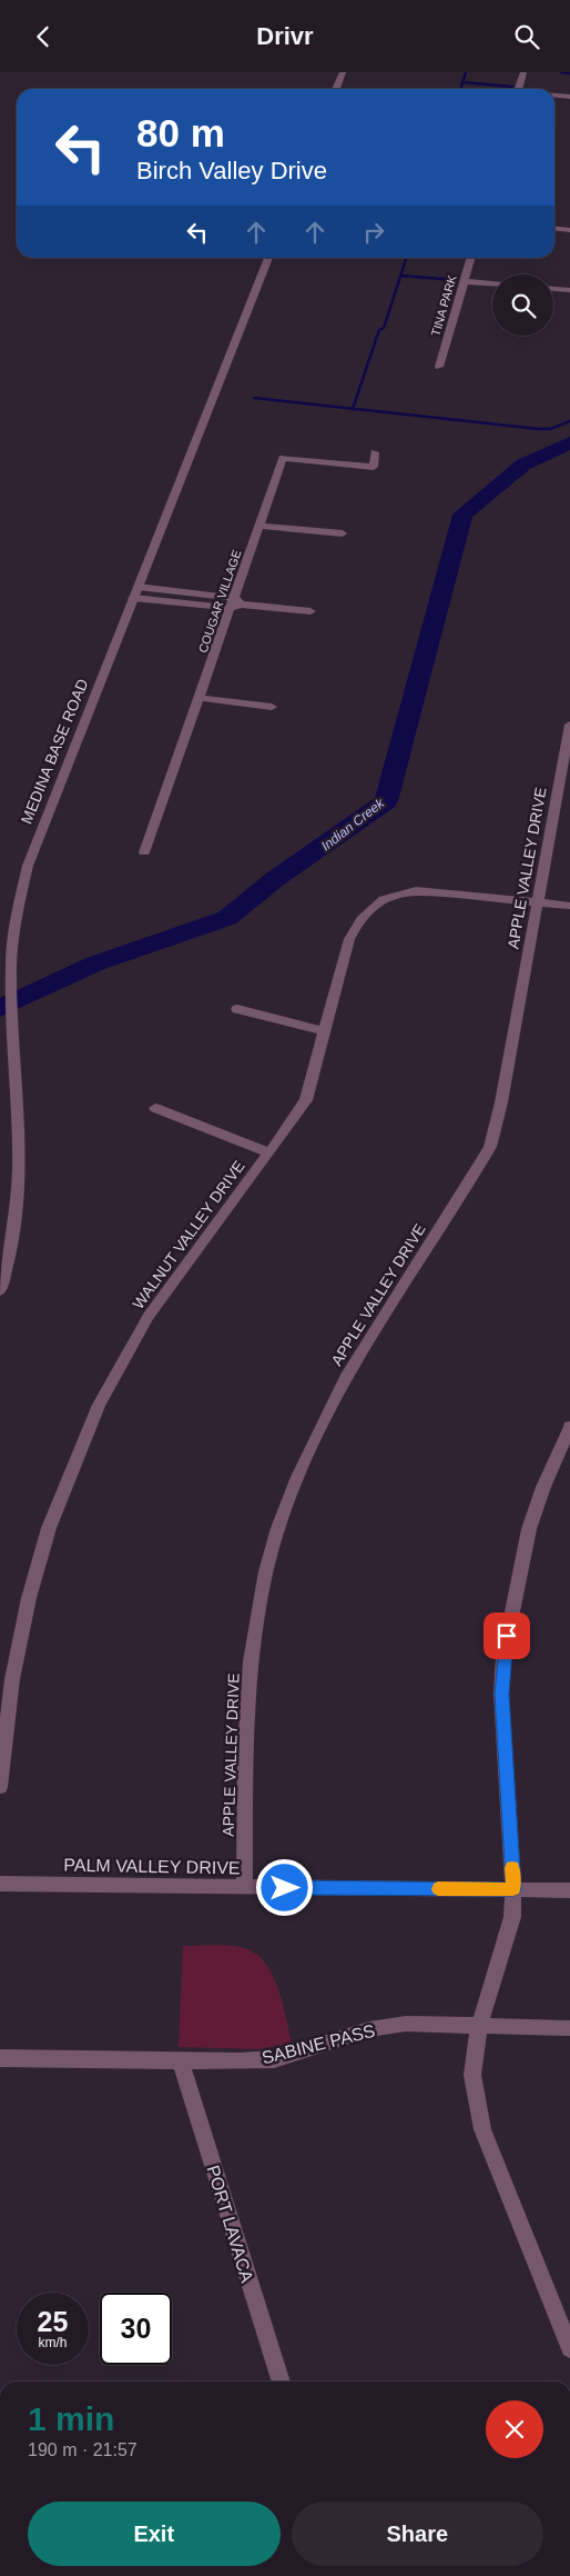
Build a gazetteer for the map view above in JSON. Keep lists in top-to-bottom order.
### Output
{
  "streets": {
    "street": [
      "TINA PARK",
      "COUGAR VILLAGE",
      "MEDINA BASE ROAD",
      "APPLE VALLEY DRIVE",
      "WALNUT VALLEY DRIVE",
      "PALM VALLEY DRIVE",
      "SABINE PASS",
      "PORT LAVACA"
    ]
  },
  "crossings": [
    ["APPLE VALLEY DRIVE", "WALNUT VALLEY DRIVE"],
    ["APPLE VALLEY DRIVE", "PALM VALLEY DRIVE"],
    ["SABINE PASS", "PORT LAVACA"]
  ],
  "water": ["Indian Creek"],
  "page": {
    "header": "Drivr",
    "turn": ["80 m", "Birch Valley Drive"],
    "speed": "25 km/h",
    "limit": "30",
    "heading": ["1 min", "190 m · 21:57"],
    "buttons": ["Exit", "Share"]
  }
}
